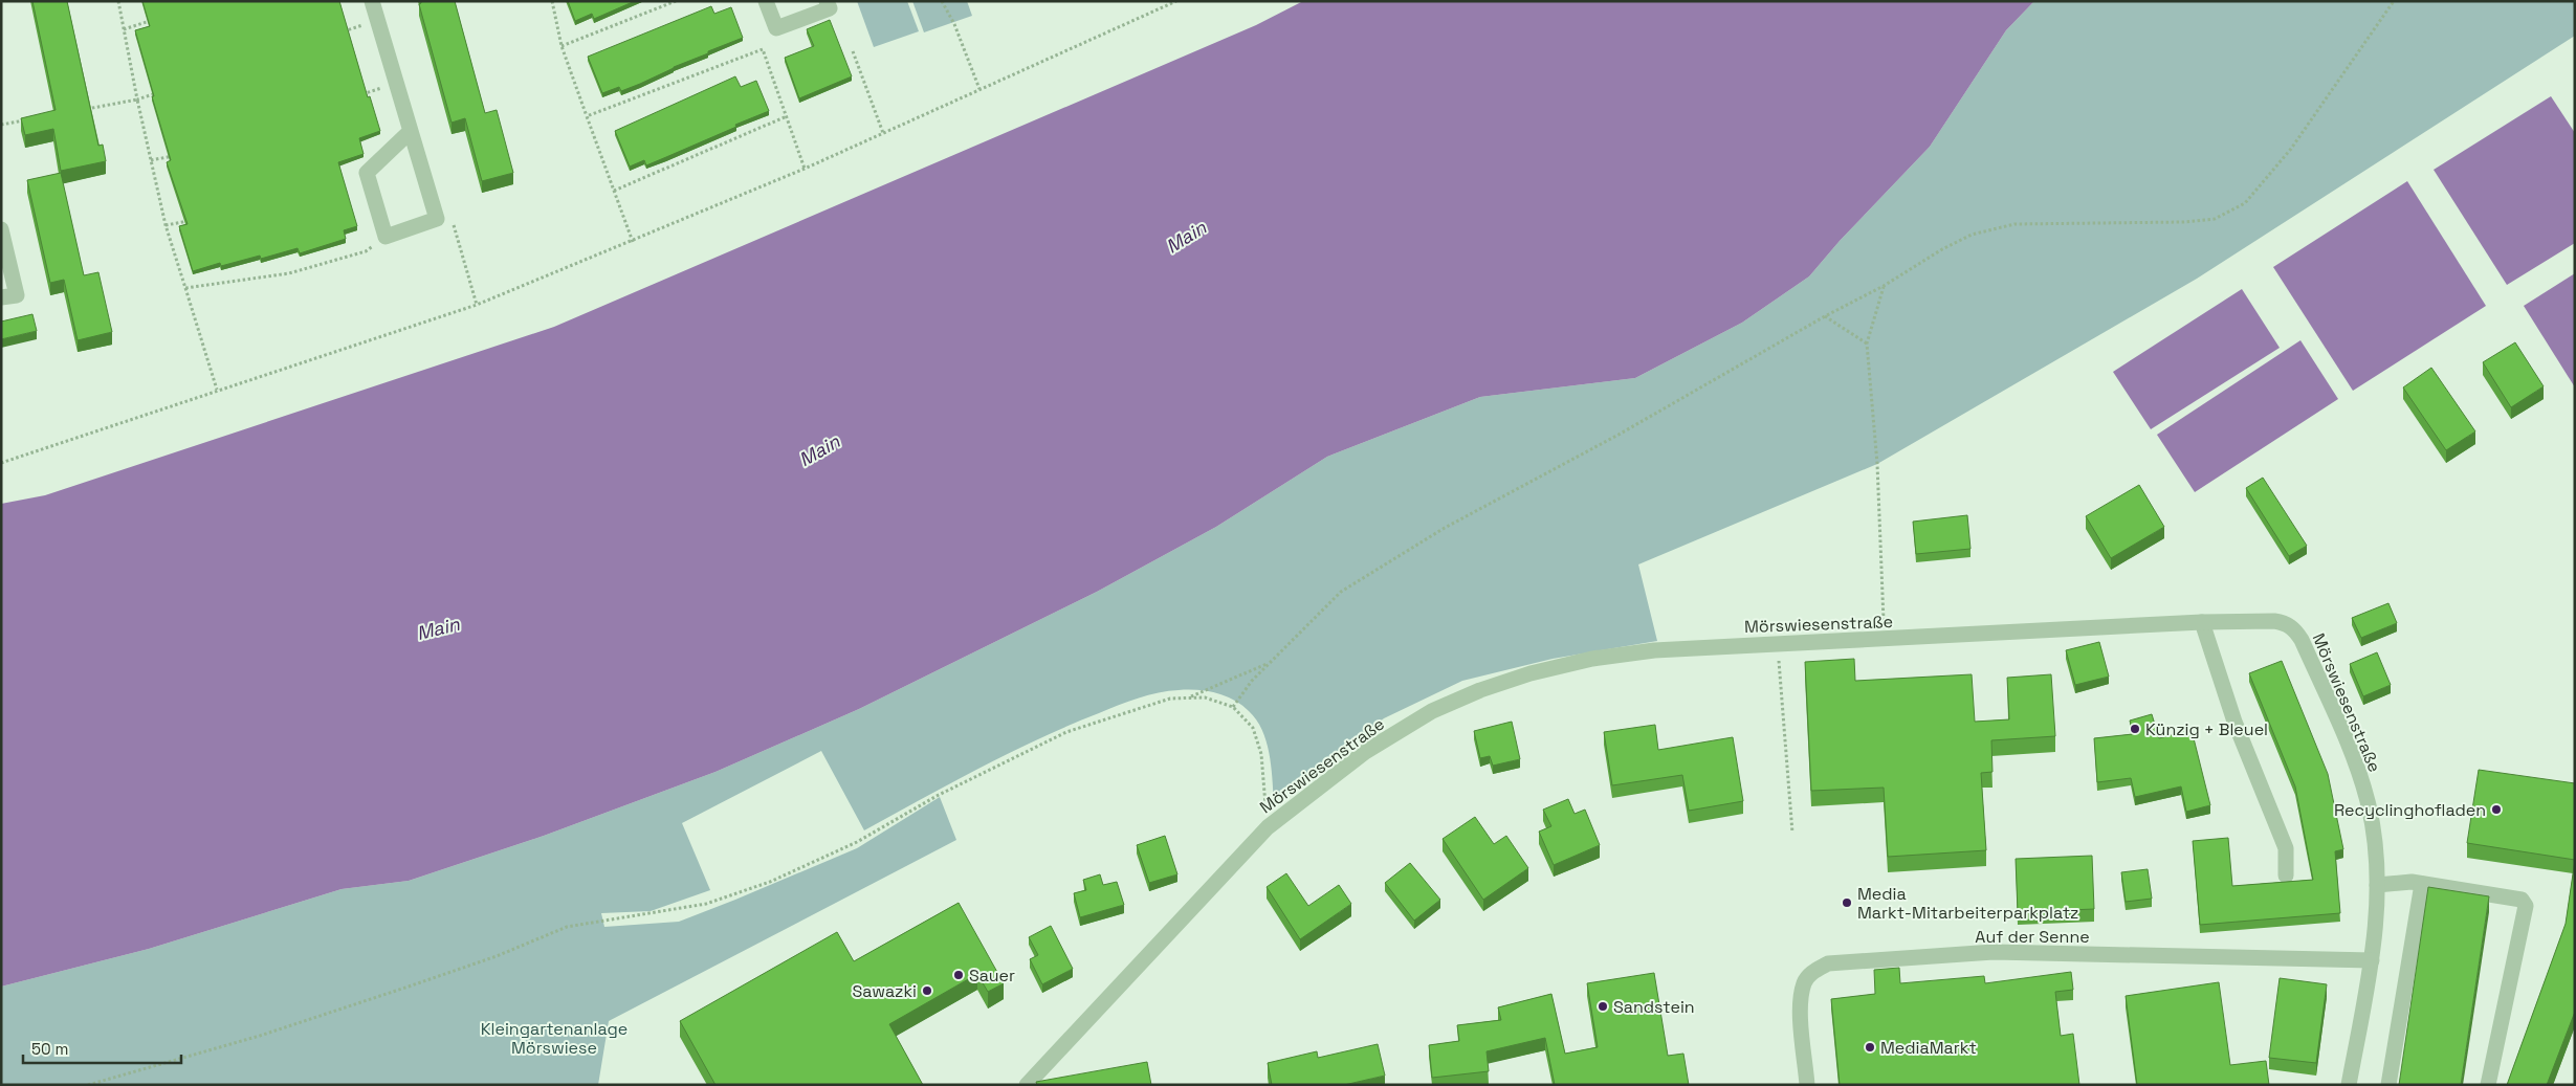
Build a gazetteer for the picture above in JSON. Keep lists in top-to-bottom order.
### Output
{
  "streets": {
    "street": ["Mörswiesenstraße", "Auf der Senne"]
  },
  "crossings": [
    ["Mörswiesenstraße", "Auf der Senne"]
  ],
  "water": ["Main"],
  "parks": ["Kleingartenanlage Mörswiese"],
  "places": [
    "Künzig + Bleuel",
    "Recyclinghofladen",
    "Media Markt-Mitarbeiterparkplatz",
    "Sauer",
    "Sawazki",
    "Sandstein",
    "MediaMarkt"
  ],
  "scale_bar": "50 m"
}
